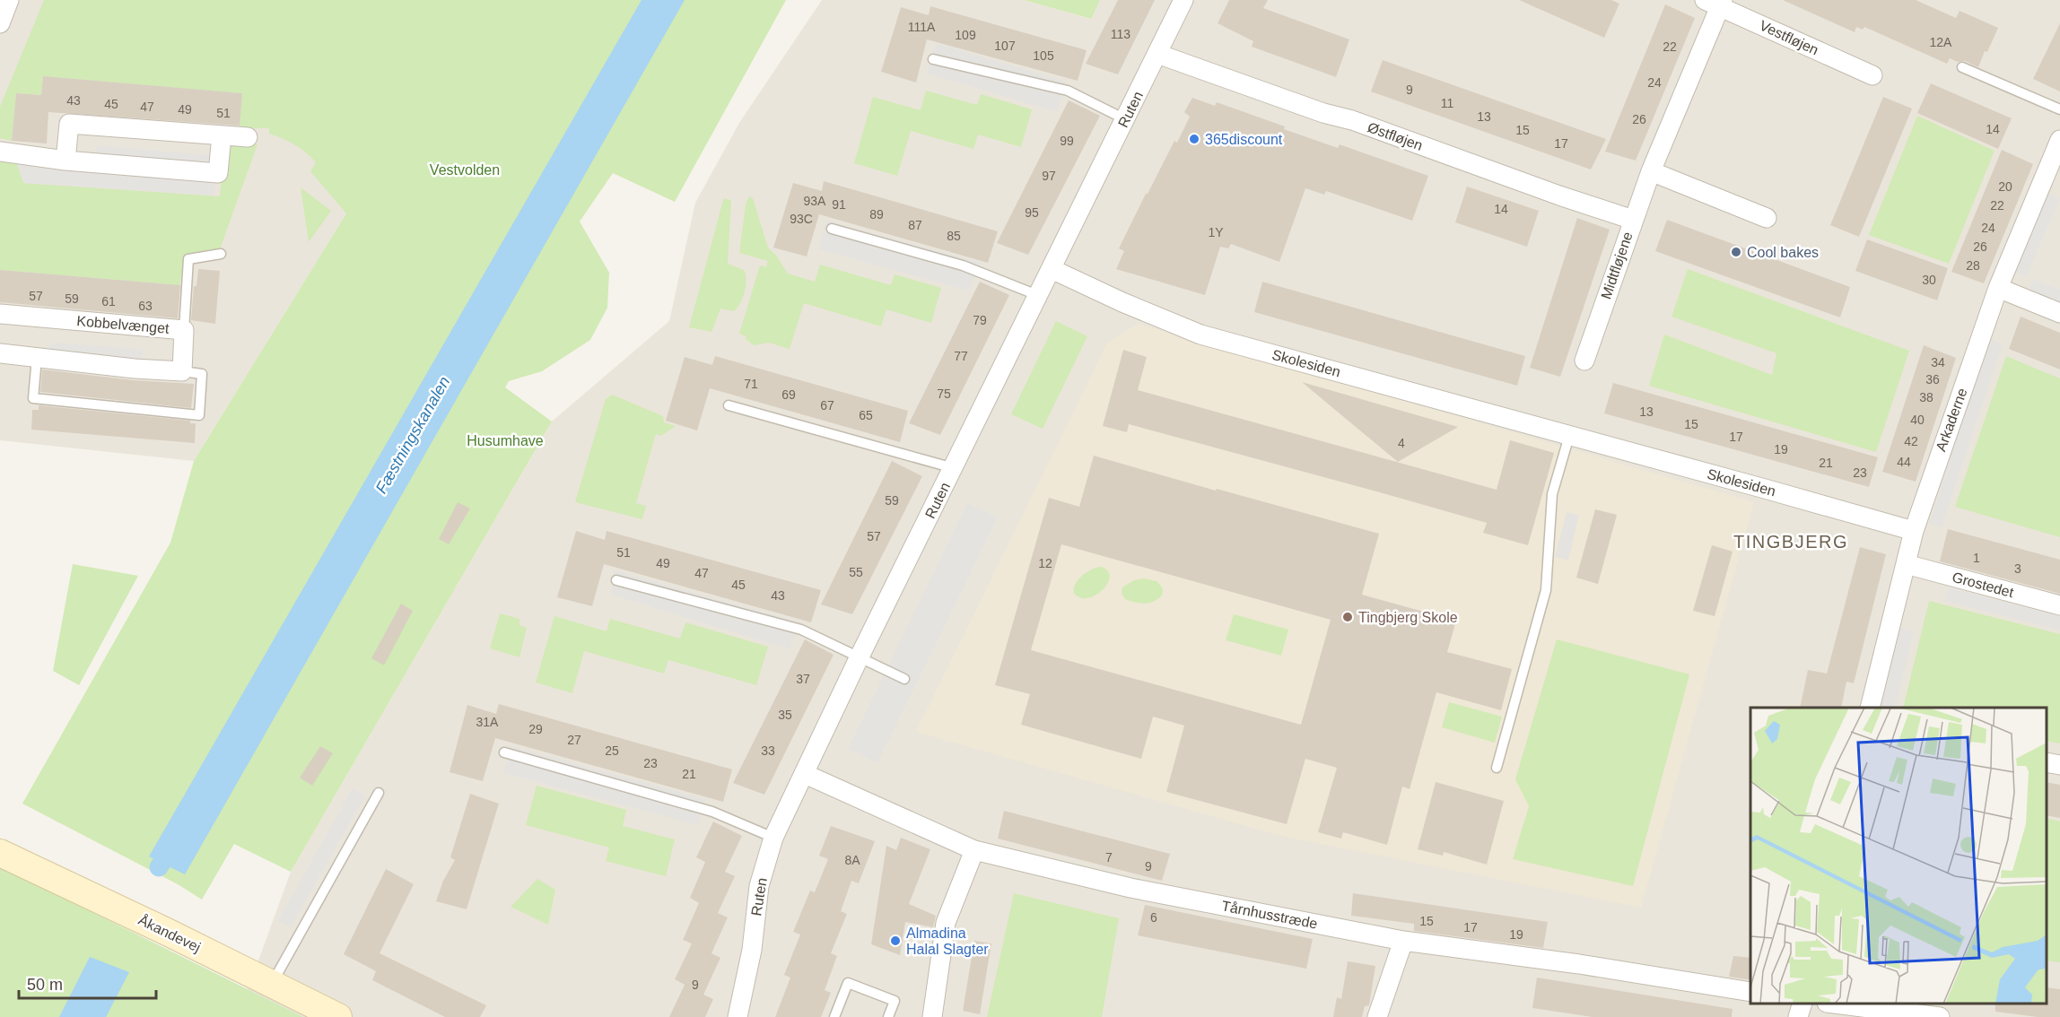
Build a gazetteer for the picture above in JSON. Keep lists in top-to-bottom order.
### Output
{
  "streets": {
    "street": [
      "Vestfløjen",
      "Ruten",
      "Østfløjen",
      "Midtfløjene",
      "Kobbelvænget",
      "Skolesiden",
      "Arkaderne",
      "Grostedet",
      "Tårnhusstræde",
      "Åkandevej"
    ]
  },
  "crossings": [
    ["Vestfløjen", "Midtfløjene"],
    ["Ruten", "Østfløjen"],
    ["Ruten", "Skolesiden"],
    ["Ruten", "Tårnhusstræde"],
    ["Østfløjen", "Midtfløjene"],
    ["Skolesiden", "Arkaderne"],
    ["Arkaderne", "Grostedet"]
  ],
  "districts": ["TINGBJERG"],
  "water": ["Fæstningskanalen"],
  "parks": ["Vestvolden", "Husumhave"],
  "places": [
    "365discount",
    "Cool bakes",
    "Tingbjerg Skole",
    "Almadina Halal Slagter"
  ],
  "house_numbers": [
    "111A",
    "113",
    "109",
    "12A",
    "107",
    "22",
    "105",
    "24",
    "9",
    "43",
    "11",
    "45",
    "47",
    "49",
    "51",
    "13",
    "26",
    "14",
    "15",
    "99",
    "17",
    "97",
    "20",
    "93A",
    "91",
    "22",
    "14",
    "95",
    "89",
    "93C",
    "87",
    "24",
    "1Y",
    "85",
    "26",
    "28",
    "30",
    "57",
    "59",
    "61",
    "63",
    "79",
    "77",
    "34",
    "36",
    "71",
    "75",
    "69",
    "38",
    "67",
    "13",
    "65",
    "40",
    "15",
    "17",
    "42",
    "4",
    "19",
    "44",
    "21",
    "23",
    "59",
    "57",
    "51",
    "1",
    "49",
    "12",
    "3",
    "55",
    "47",
    "45",
    "43",
    "37",
    "35",
    "31A",
    "29",
    "27",
    "25",
    "33",
    "23",
    "21",
    "7",
    "8A",
    "9",
    "6",
    "15",
    "17",
    "19",
    "9"
  ],
  "scale_bar": "50 m"
}
